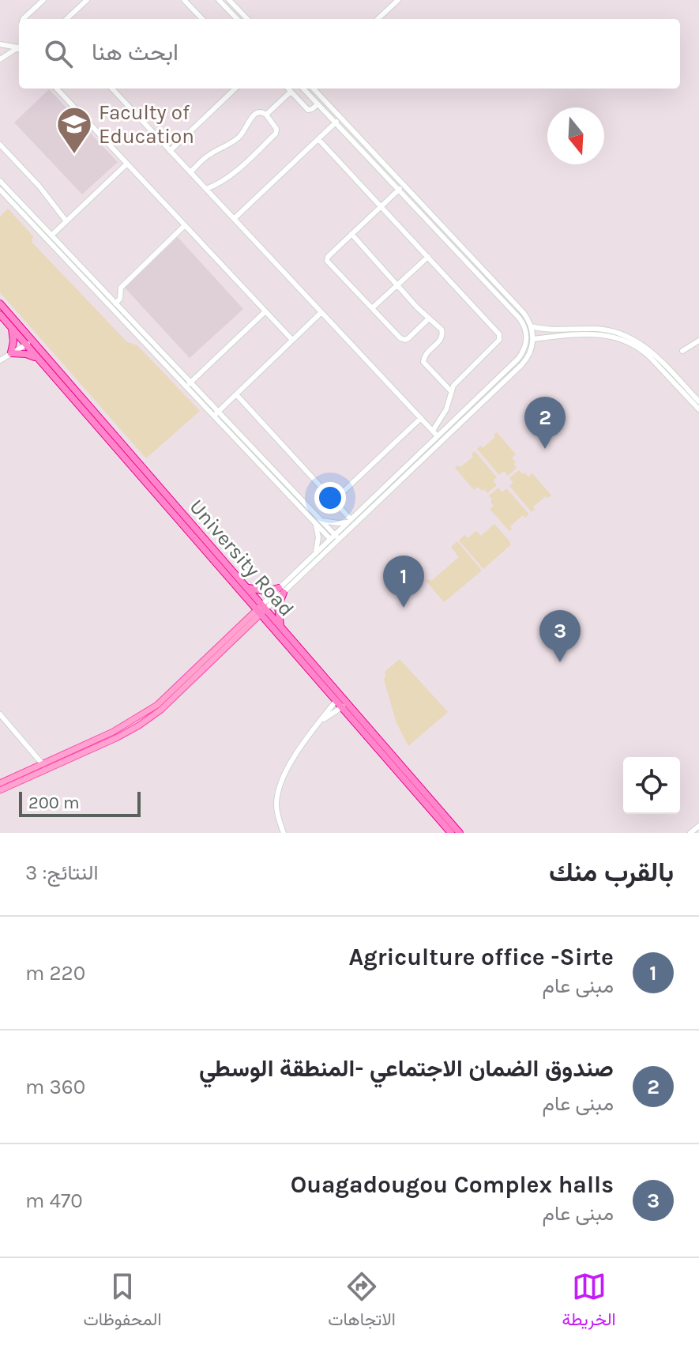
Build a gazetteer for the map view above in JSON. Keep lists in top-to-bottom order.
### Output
{
  "streets": {
    "highway": ["University Road"]
  },
  "places": {
    "school or university": ["Faculty of Education"]
  },
  "scale_bar": "200 m",
  "north": "bottom",
  "page": {
    "search": "ابحث هنا",
    "pins": ["2", "1", "3"],
    "scale": "200 m",
    "heading": ["بالقرب منك", "النتائج: 3"],
    "list": [
      {
        "mark": "1",
        "name": "Agriculture office -Sirte",
        "note": "مبنى عام",
        "value": "220 m"
      },
      {
        "mark": "2",
        "name": "صندوق الضمان الاجتماعي -المنطقة الوسطي",
        "note": "مبنى عام",
        "value": "360 m"
      },
      {
        "mark": "3",
        "name": "Ouagadougou Complex halls",
        "note": "مبنى عام",
        "value": "470 m"
      }
    ],
    "nav": ["الخريطة", "الاتجاهات", "المحفوظات"]
  }
}
